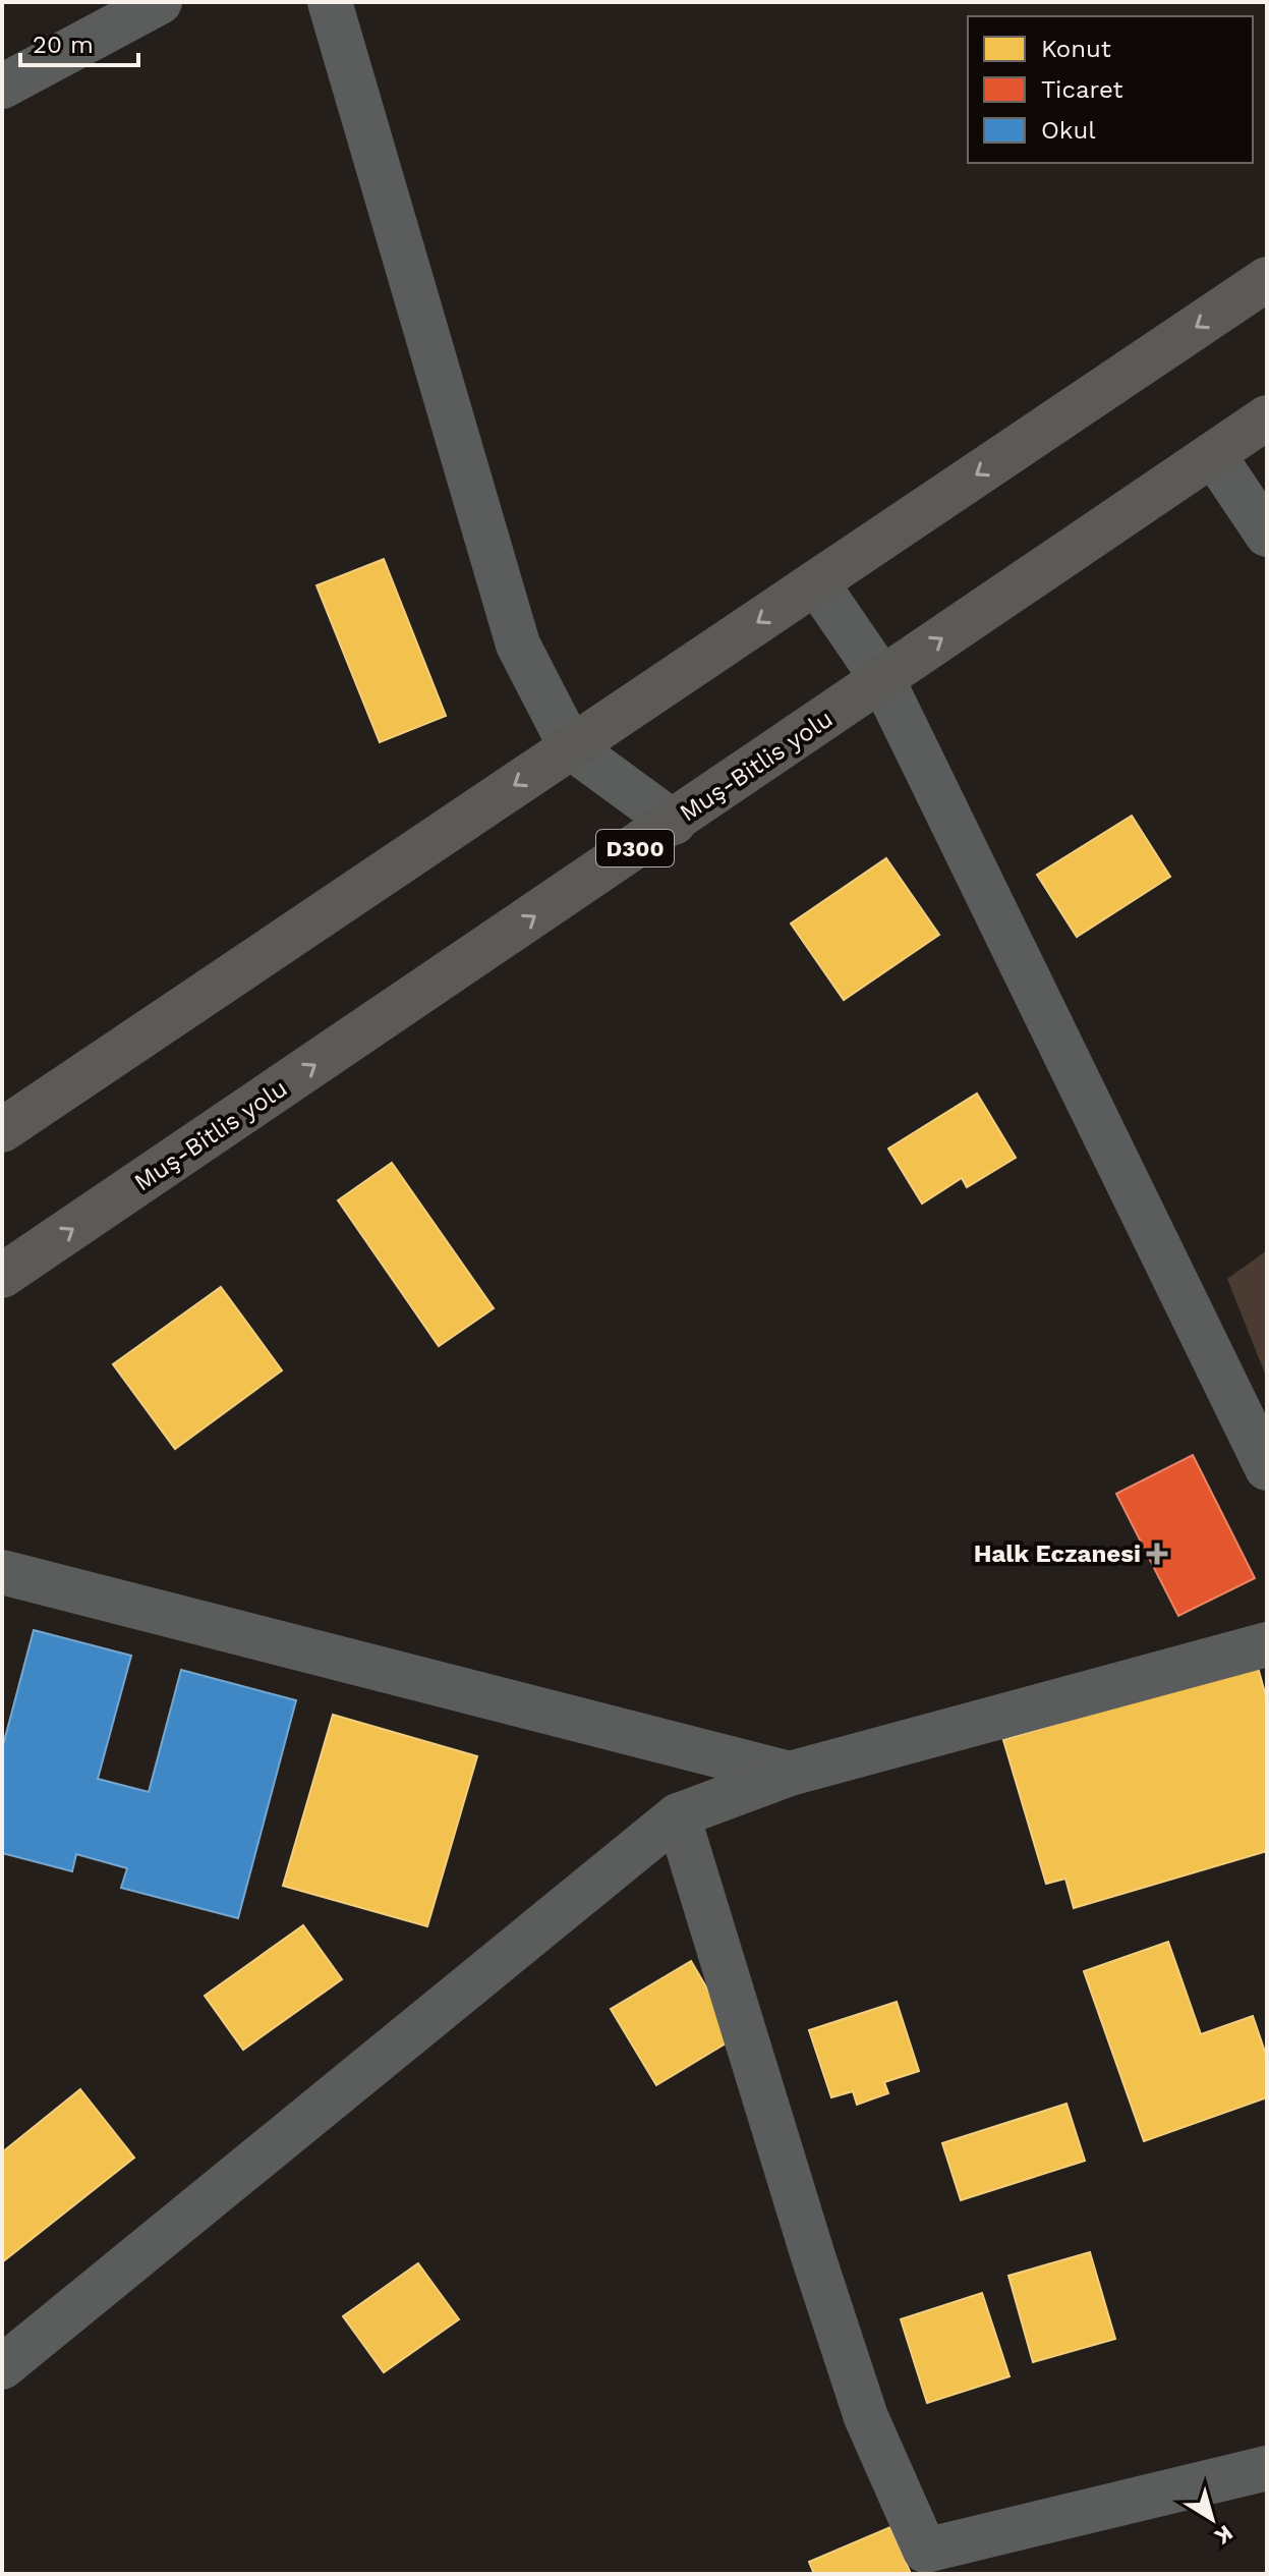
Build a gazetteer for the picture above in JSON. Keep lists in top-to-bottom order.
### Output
{
  "streets": {
    "highway": ["Muş-Bitlis yolu", "D300"]
  },
  "places": {
    "health": ["Halk Eczanesi"]
  },
  "legend": ["Konut", "Ticaret", "Okul"],
  "scale_bar": "20 m",
  "north": "bottom right"
}
